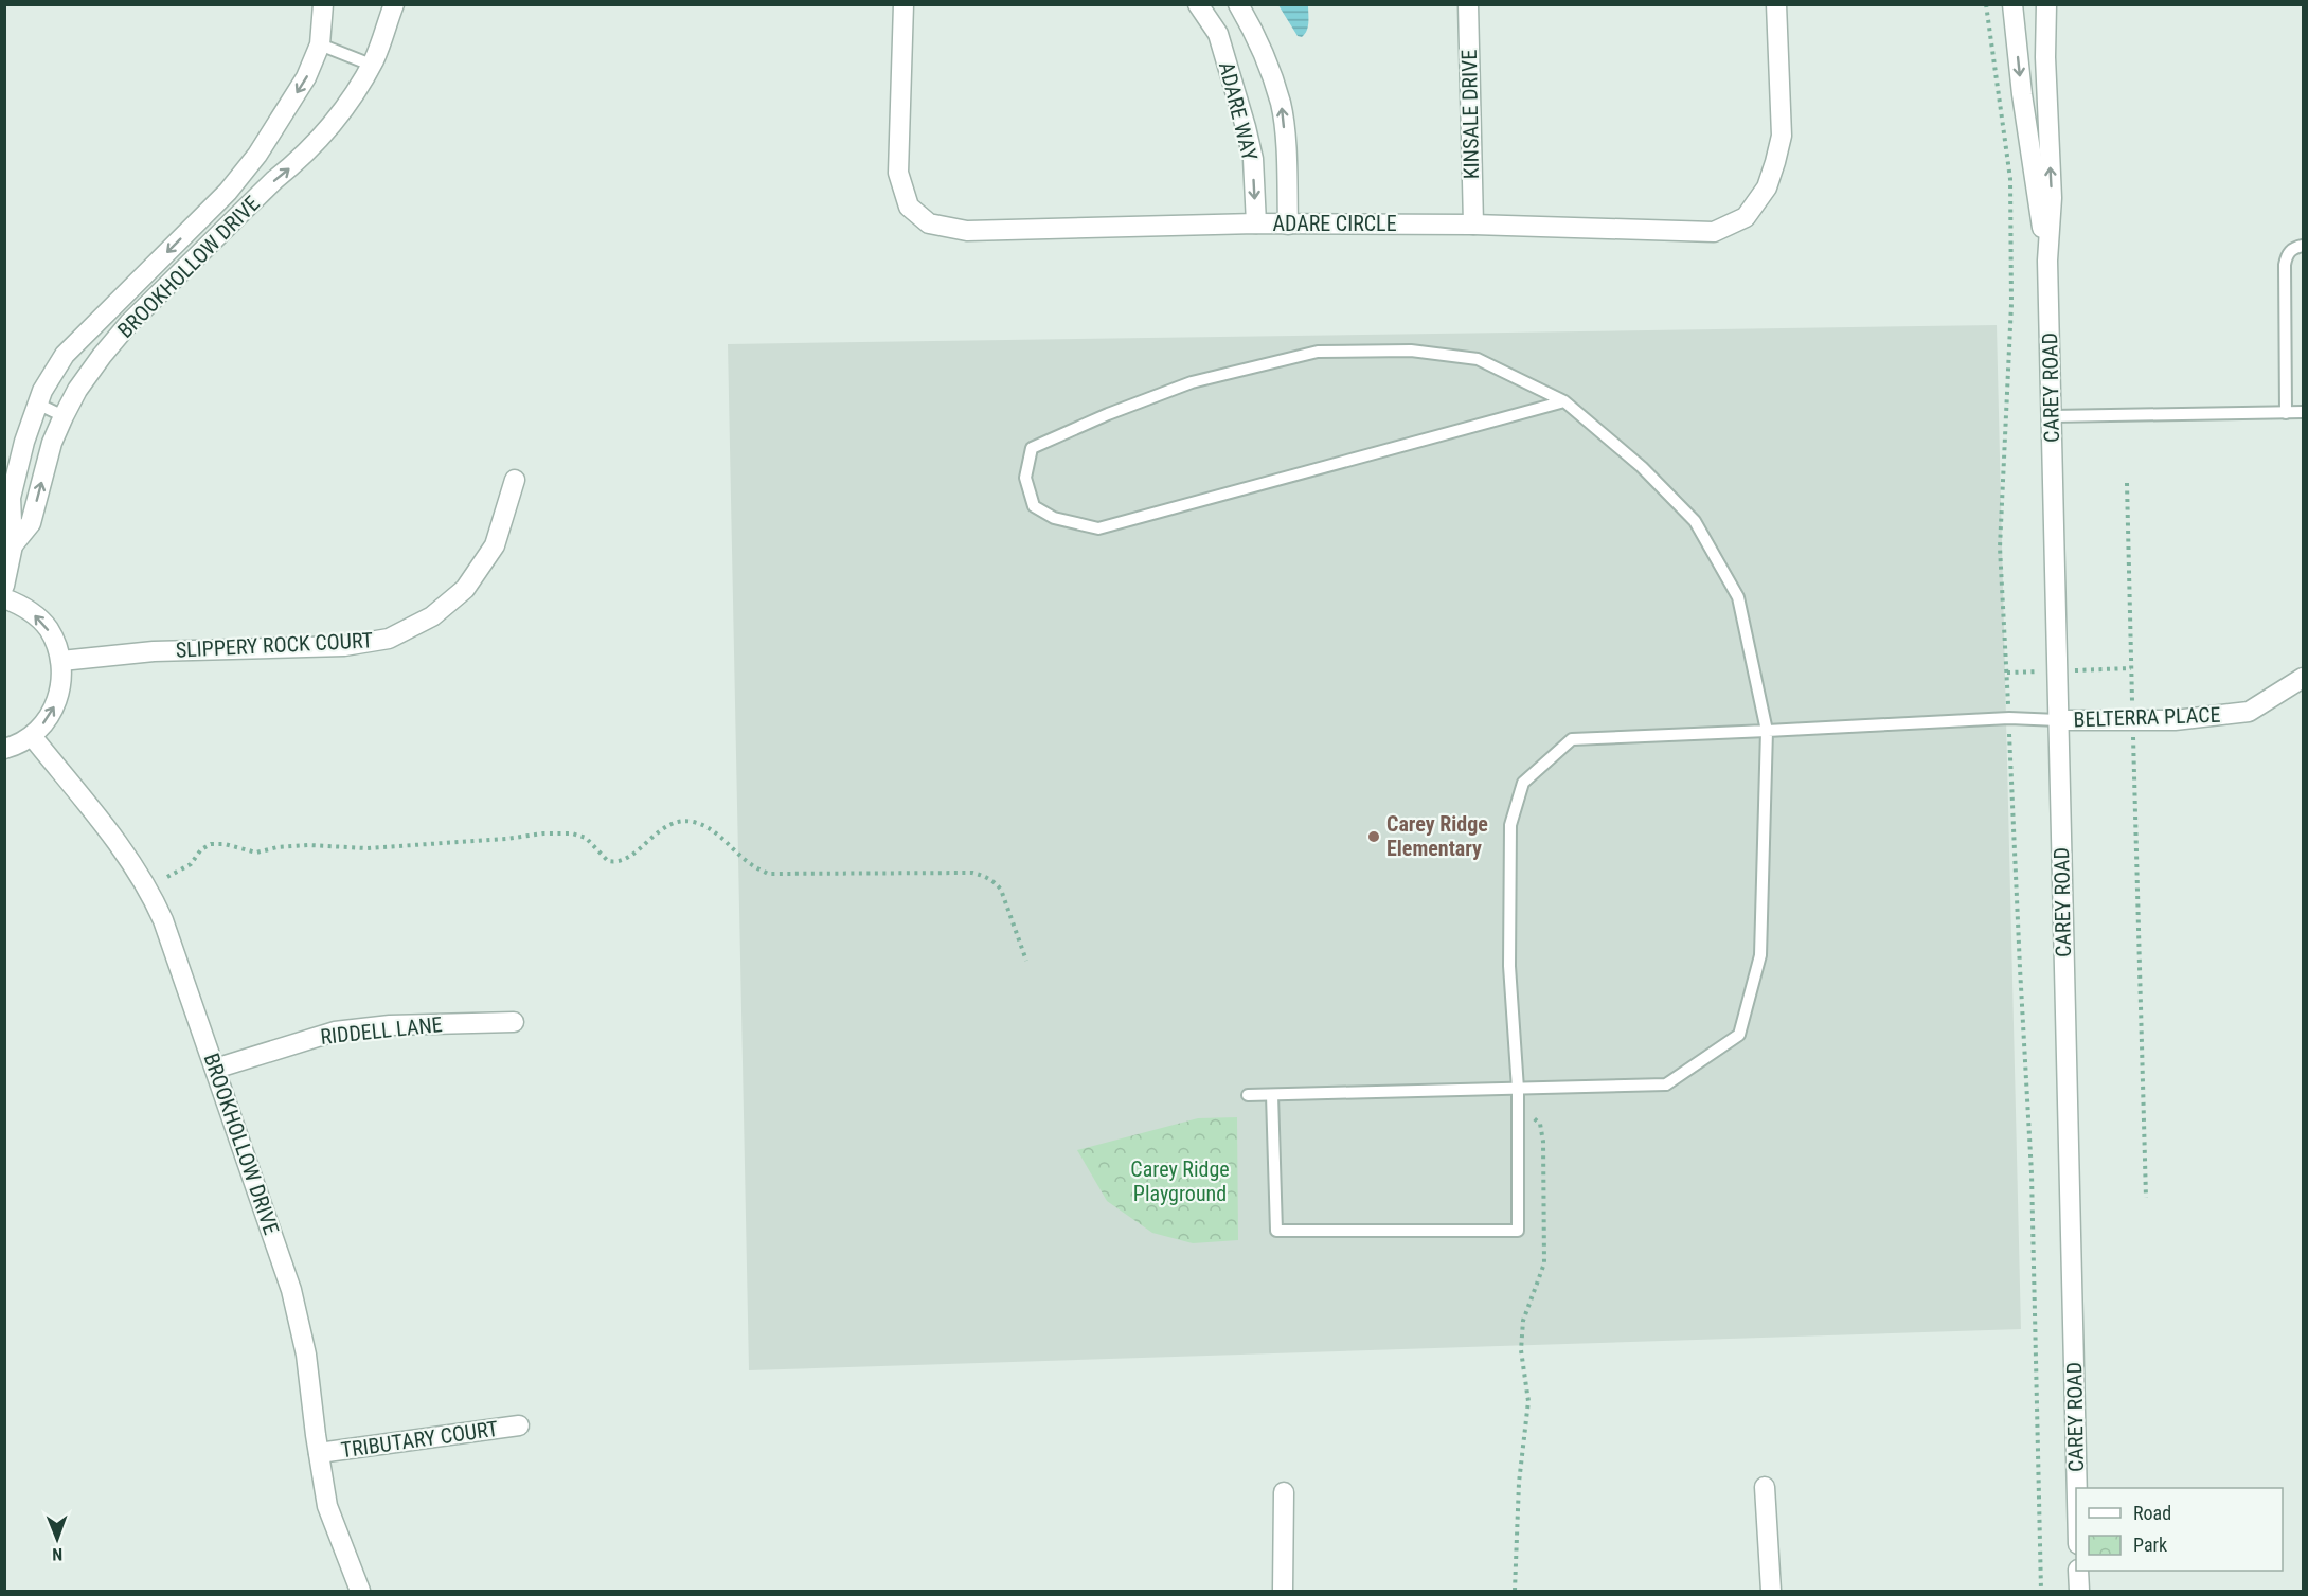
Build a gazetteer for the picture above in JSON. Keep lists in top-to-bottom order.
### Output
{
  "streets": {
    "street": [
      "ADARE WAY",
      "KINSALE DRIVE",
      "ADARE CIRCLE",
      "BROOKHOLLOW DRIVE",
      "CAREY ROAD",
      "SLIPPERY ROCK COURT",
      "BELTERRA PLACE",
      "RIDDELL LANE",
      "TRIBUTARY COURT"
    ]
  },
  "crossings": [
    ["ADARE WAY", "ADARE CIRCLE"],
    ["KINSALE DRIVE", "ADARE CIRCLE"],
    ["BROOKHOLLOW DRIVE", "RIDDELL LANE"],
    ["BROOKHOLLOW DRIVE", "TRIBUTARY COURT"],
    ["CAREY ROAD", "BELTERRA PLACE"]
  ],
  "parks": ["Carey Ridge Playground"],
  "places": ["Carey Ridge Elementary"],
  "legend": ["Road", "Park"],
  "north": "bottom"
}
